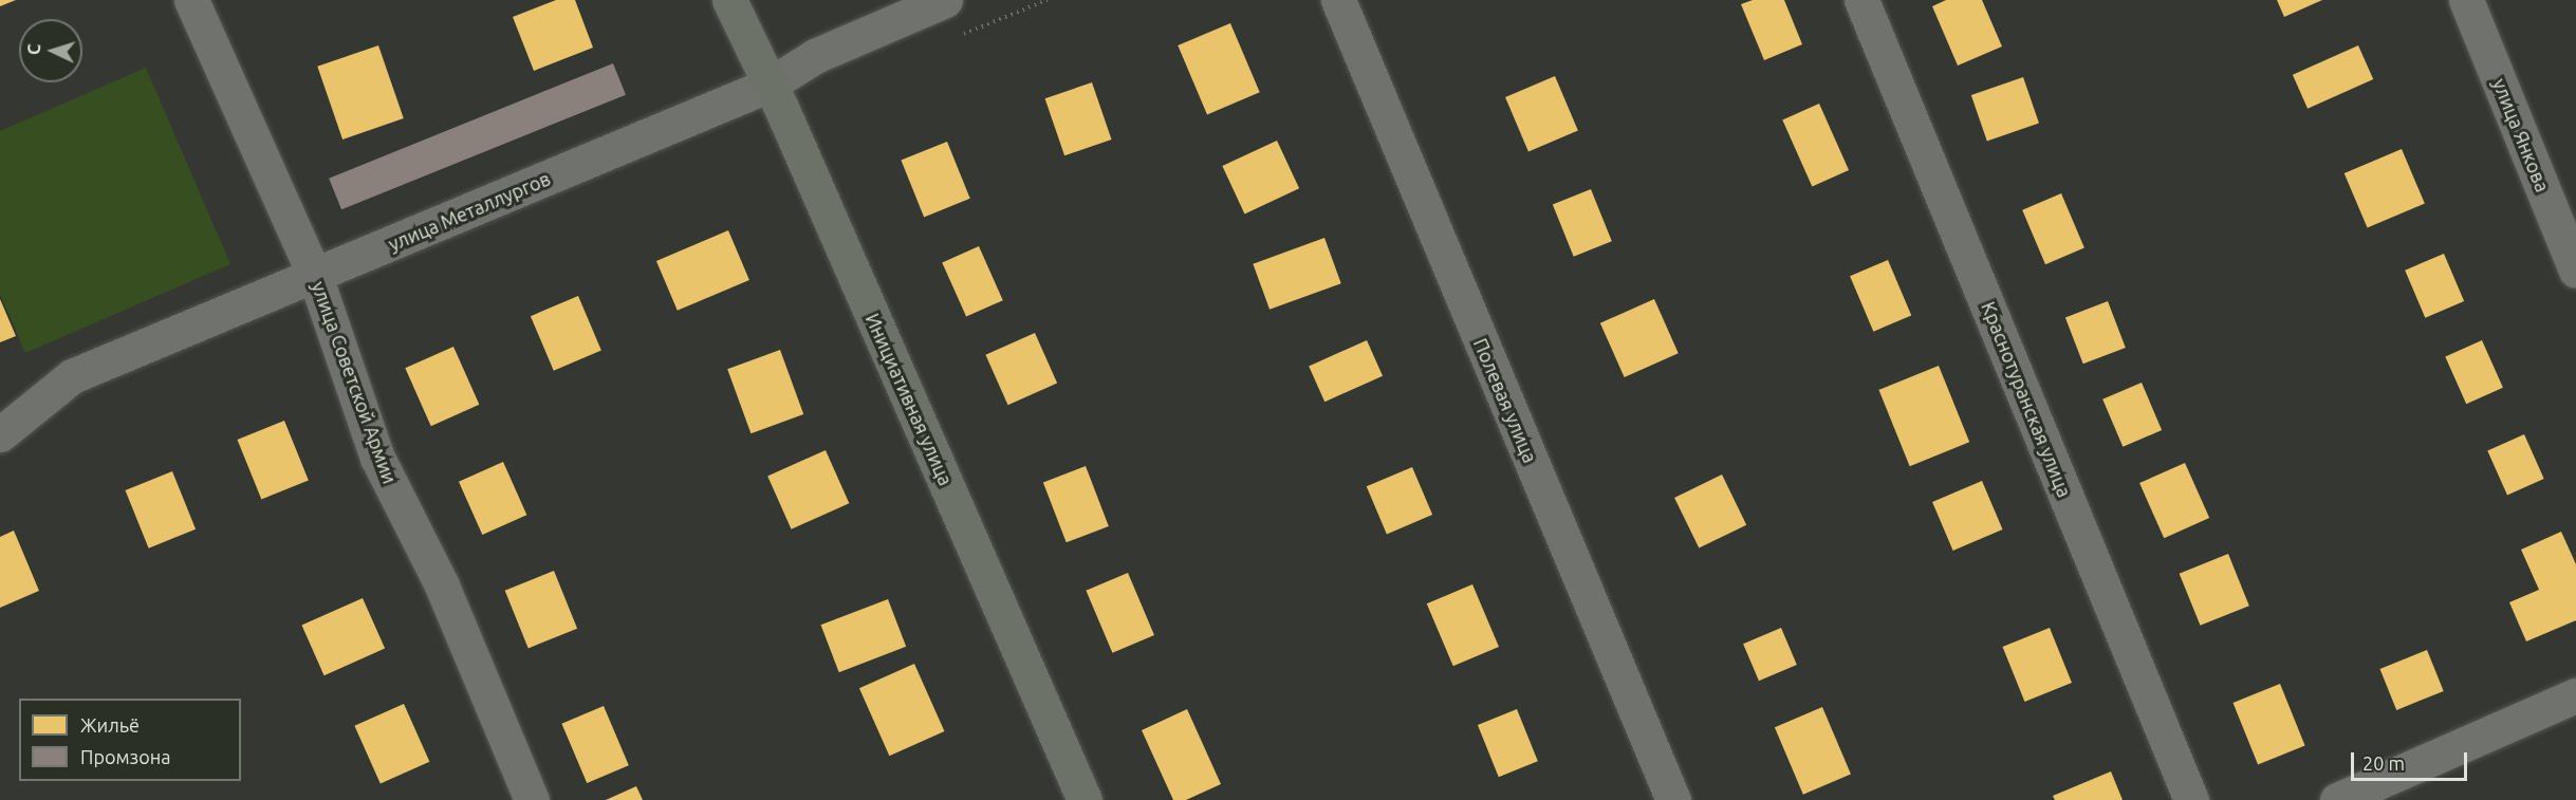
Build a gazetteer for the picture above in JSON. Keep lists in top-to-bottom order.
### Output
{
  "streets": {
    "street": [
      "улица Янкова",
      "улица Металлургов",
      "улица Советской Армии",
      "Инициативная улица",
      "Краснотуранская улица",
      "Полевая улица"
    ]
  },
  "crossings": [
    ["улица Металлургов", "улица Советской Армии"],
    ["улица Металлургов", "Инициативная улица"]
  ],
  "legend": ["Жильё", "Промзона"],
  "scale_bar": "20 m",
  "north": "left"
}
